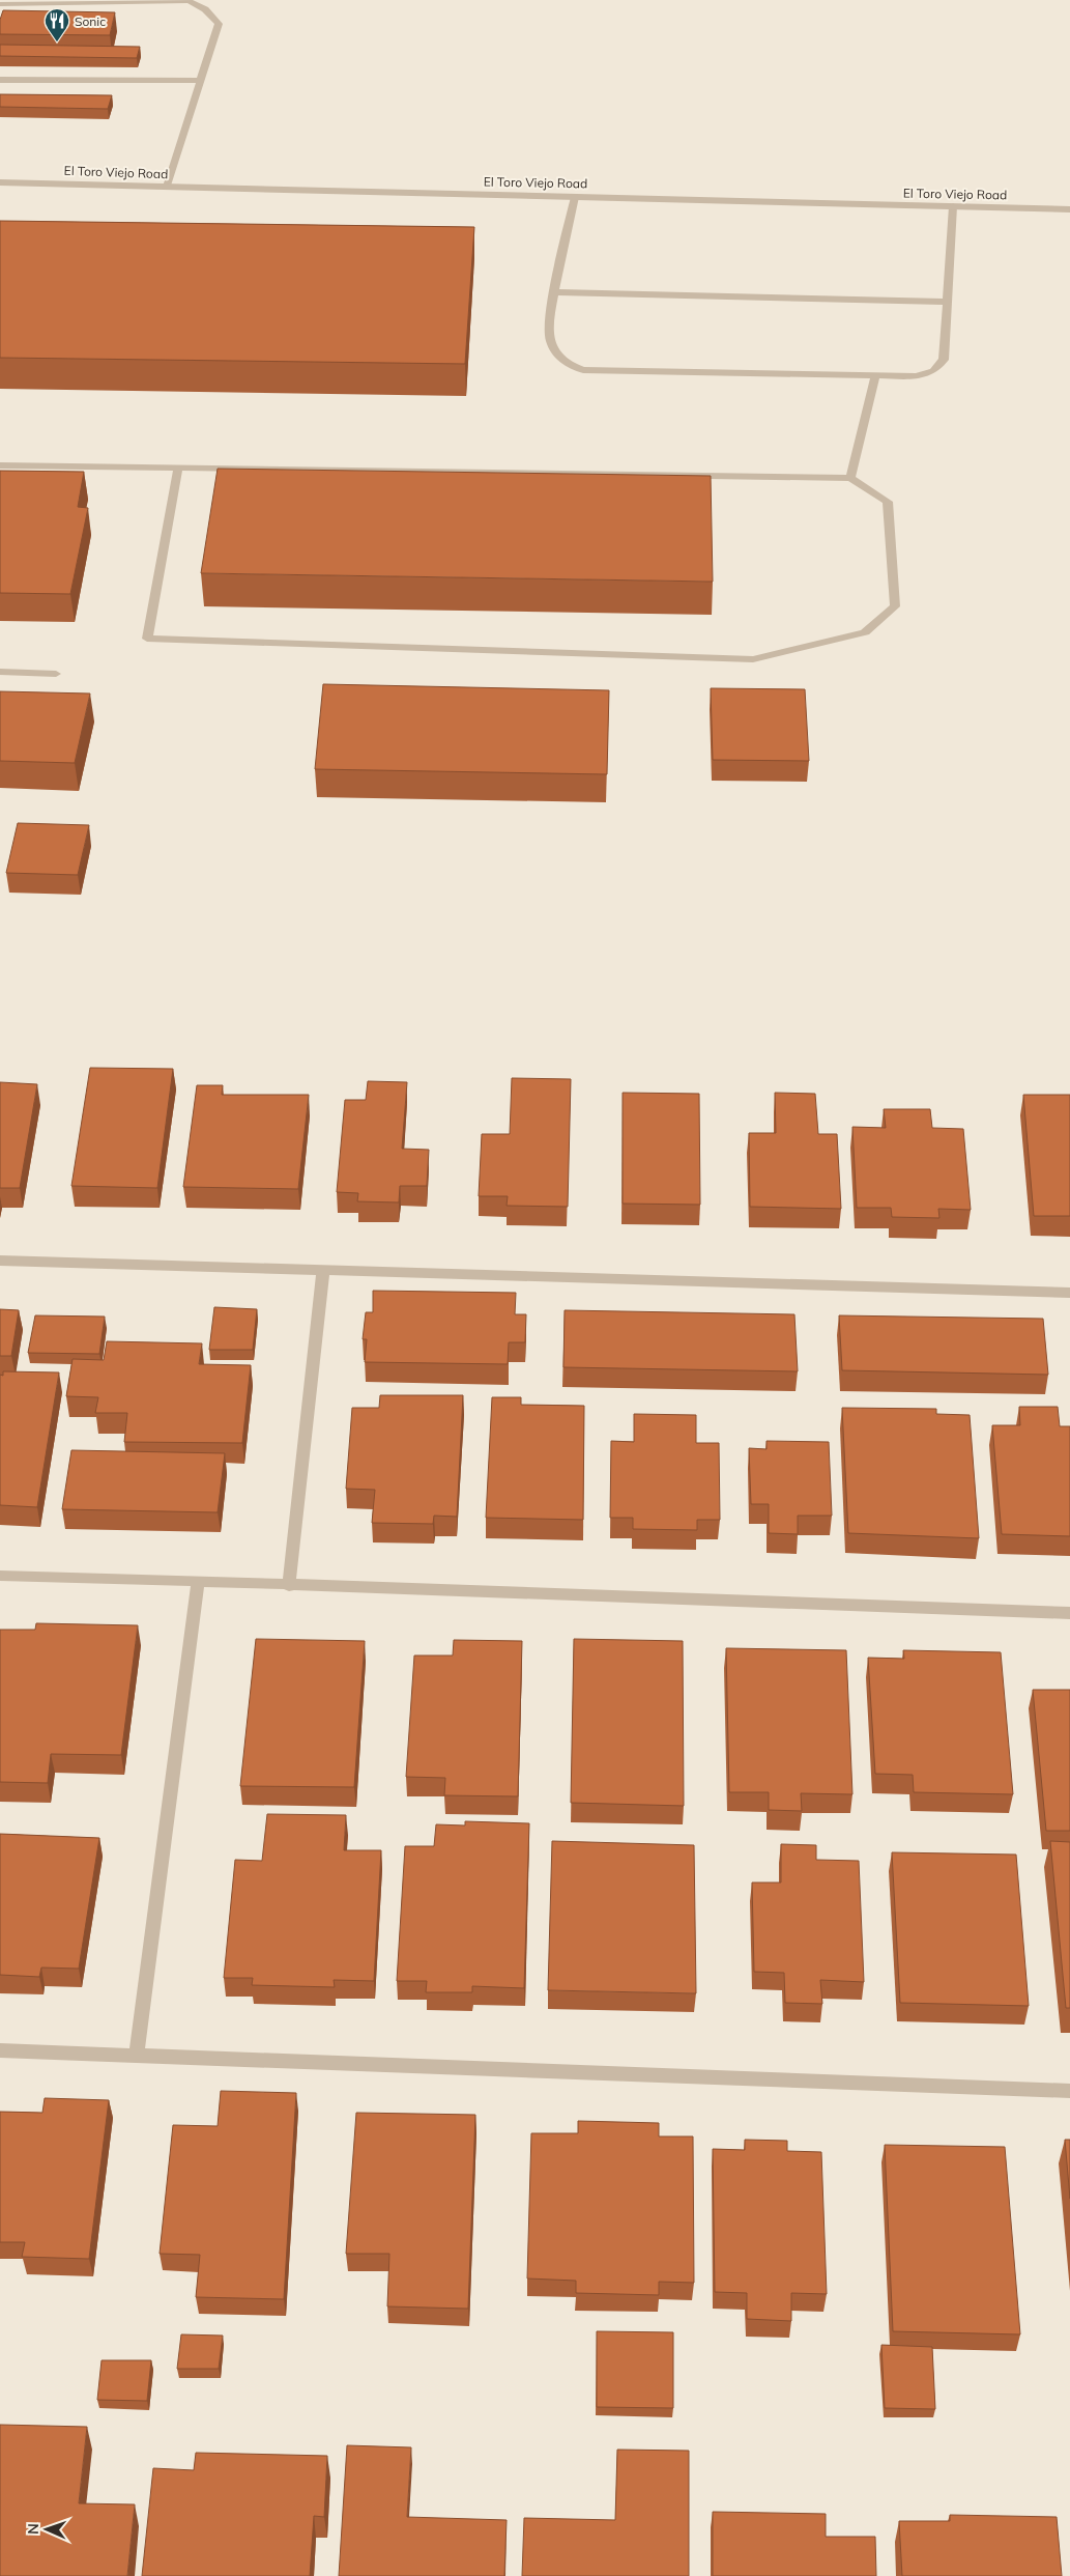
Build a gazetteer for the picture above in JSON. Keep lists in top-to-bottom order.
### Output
{
  "streets": {
    "street": ["El Toro Viejo Road"]
  },
  "places": {
    "restaurant": ["Sonic"]
  },
  "north": "left"
}
